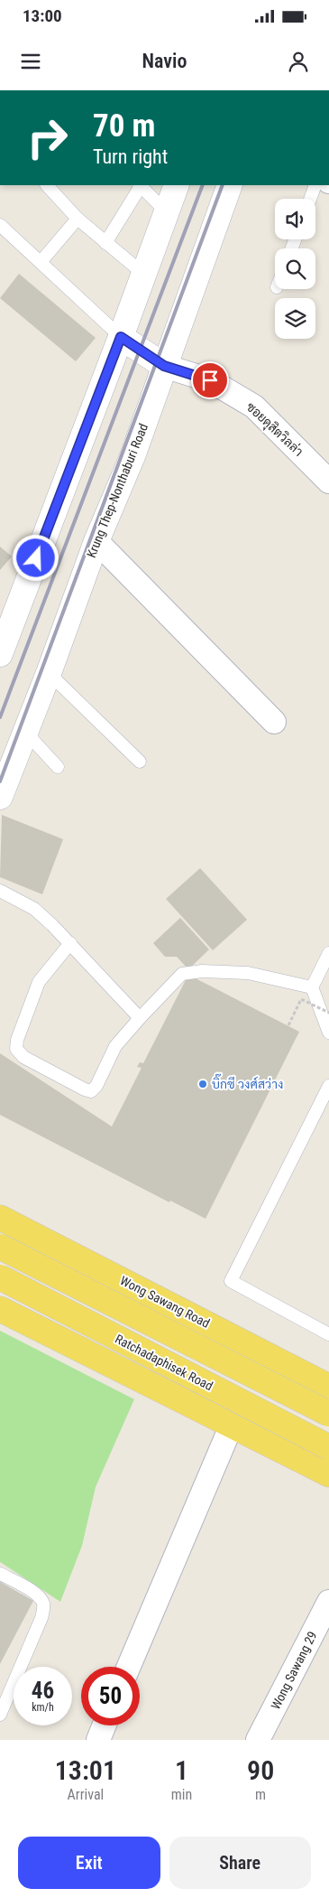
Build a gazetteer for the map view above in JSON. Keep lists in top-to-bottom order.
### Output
{
  "streets": {
    "main road": ["Krung Thep-Nonthaburi Road", "Wong Sawang Road", "Ratchadaphisek Road"],
    "street": ["ซอยดุสิตวิลล่า", "Wong Sawang 29"]
  },
  "crossings": [
    ["ซอยดุสิตวิลล่า", "Krung Thep-Nonthaburi Road"]
  ],
  "places": ["บิ๊กซี วงศ์สว่าง"],
  "page": {
    "status": "13:00",
    "header": "Navio",
    "turn": ["70 m", "Turn right"],
    "speed": "46 km/h",
    "limit": "50",
    "eta": [
      "13:01",
      "Arrival",
      "1",
      "min",
      "90",
      "m"
    ],
    "buttons": ["Exit", "Share"]
  }
}
